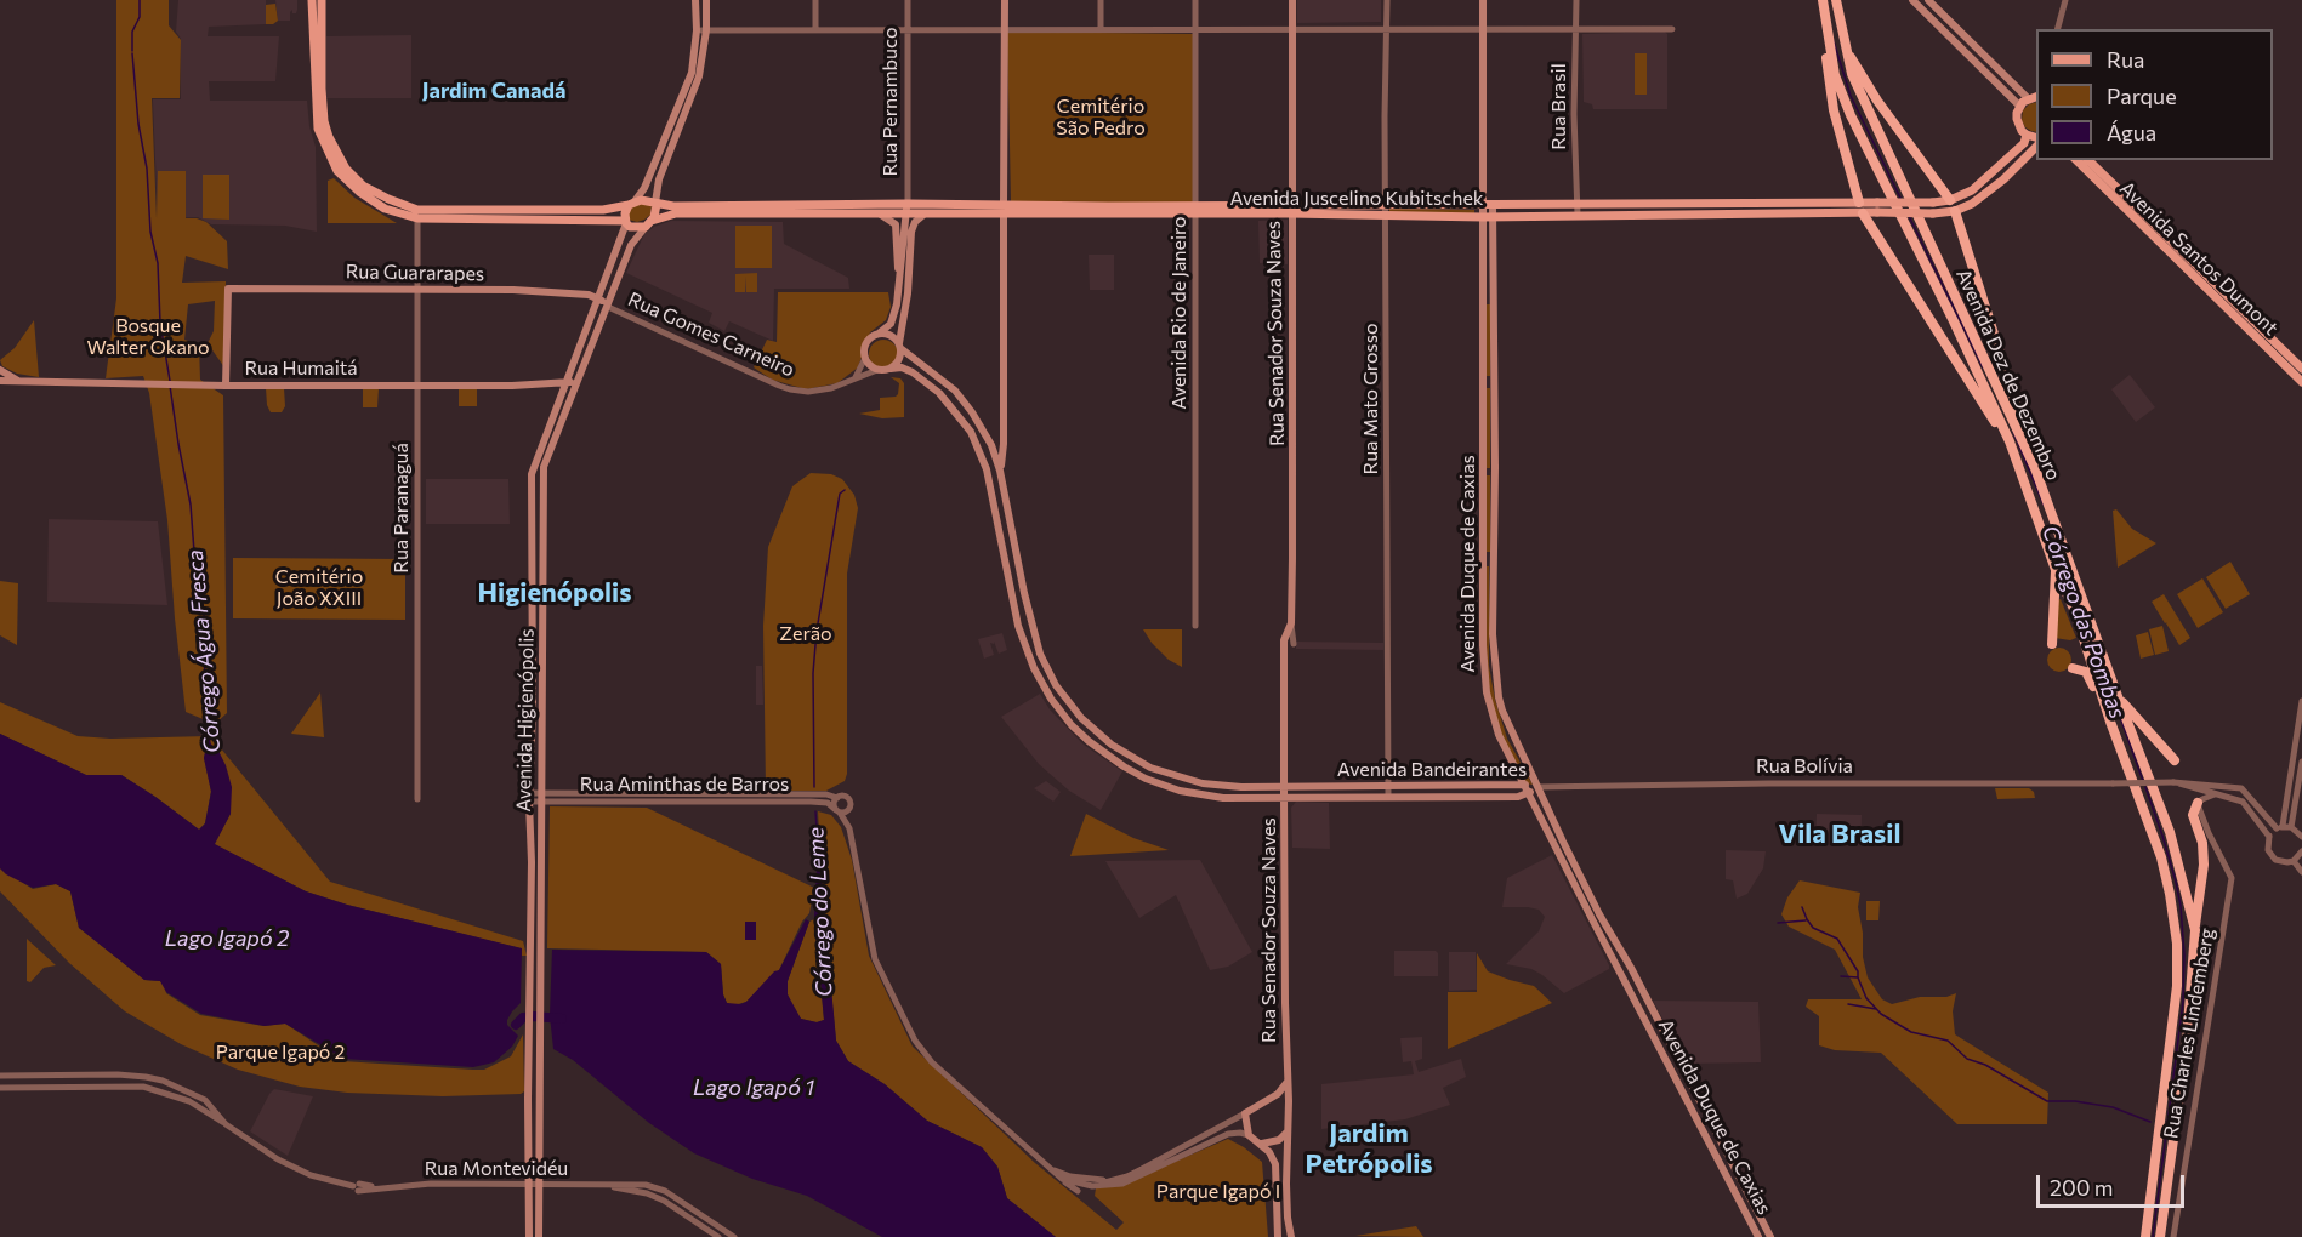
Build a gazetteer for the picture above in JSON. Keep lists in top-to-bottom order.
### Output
{
  "streets": {
    "highway": ["Avenida Dez de Dezembro"],
    "main road": [
      "Avenida Juscelino Kubitschek",
      "Avenida Santos Dumont",
      "Rua Guararapes",
      "Rua Senador Souza Naves",
      "Rua Gomes Carneiro",
      "Rua Humaitá",
      "Avenida Duque de Caxias",
      "Avenida Higienópolis",
      "Avenida Bandeirantes"
    ],
    "street": [
      "Rua Pernambuco",
      "Rua Brasil",
      "Avenida Rio de Janeiro",
      "Rua Mato Grosso",
      "Rua Paranaguá",
      "Rua Bolívia",
      "Rua Aminthas de Barros",
      "Rua Charles Lindemberg",
      "Rua Montevidéu"
    ]
  },
  "crossings": [
    ["Rua Pernambuco", "Avenida Juscelino Kubitschek"],
    ["Rua Brasil", "Avenida Juscelino Kubitschek"],
    ["Avenida Juscelino Kubitschek", "Avenida Rio de Janeiro"],
    ["Avenida Juscelino Kubitschek", "Rua Senador Souza Naves"],
    ["Avenida Juscelino Kubitschek", "Rua Mato Grosso"],
    ["Avenida Juscelino Kubitschek", "Avenida Duque de Caxias"],
    ["Avenida Juscelino Kubitschek", "Avenida Higienópolis"],
    ["Rua Guararapes", "Rua Gomes Carneiro"],
    ["Rua Guararapes", "Rua Humaitá"],
    ["Rua Guararapes", "Rua Paranaguá"],
    ["Rua Guararapes", "Avenida Higienópolis"],
    ["Rua Senador Souza Naves", "Avenida Bandeirantes"],
    ["Rua Gomes Carneiro", "Avenida Higienópolis"],
    ["Rua Gomes Carneiro", "Avenida Bandeirantes"],
    ["Rua Humaitá", "Rua Paranaguá"],
    ["Rua Humaitá", "Avenida Higienópolis"],
    ["Rua Mato Grosso", "Avenida Bandeirantes"],
    ["Avenida Duque de Caxias", "Rua Bolívia"],
    ["Avenida Duque de Caxias", "Avenida Bandeirantes"],
    ["Avenida Higienópolis", "Rua Aminthas de Barros"],
    ["Avenida Higienópolis", "Rua Montevidéu"],
    ["Rua Bolívia", "Avenida Bandeirantes"]
  ],
  "districts": [
    "Jardim Canadá",
    "Higienópolis",
    "Vila Brasil",
    "Jardim Petrópolis"
  ],
  "water": [
    "Córrego das Pombas",
    "Córrego Água Fresca",
    "Córrego do Leme",
    "Lago Igapó 2",
    "Lago Igapó 1"
  ],
  "parks": [
    "Cemitério São Pedro",
    "Bosque Walter Okano",
    "Cemitério João XXIII",
    "Zerão",
    "Parque Igapó 2",
    "Parque Igapó I"
  ],
  "legend": ["Rua", "Parque", "Água"],
  "scale_bar": "200 m"
}
